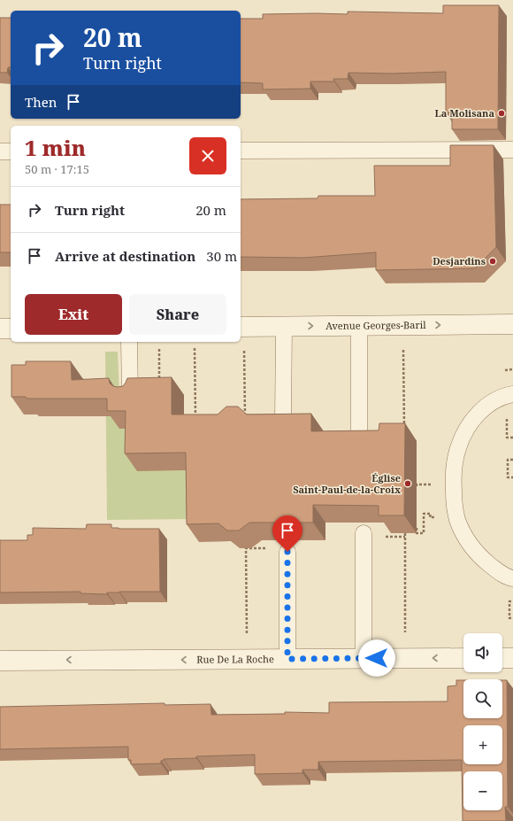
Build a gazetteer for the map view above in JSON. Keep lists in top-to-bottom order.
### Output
{
  "streets": {
    "street": ["Avenue Georges-Baril", "Rue De La Roche"]
  },
  "one_way": ["Avenue Georges-Baril", "Rue De La Roche"],
  "places": ["La Molisana", "Desjardins", "Église Saint-Paul-de-la-Croix"],
  "page": {
    "turn": ["20 m", "Turn right"],
    "then": "Then",
    "heading": ["1 min", "50 m · 17:15"],
    "list": [
      {
        "name": "Turn right",
        "value": "20 m"
      },
      {
        "name": "Arrive at destination",
        "value": "30 m"
      }
    ],
    "buttons": ["Exit", "Share"],
    "map_buttons": ["+", "−"]
  }
}
